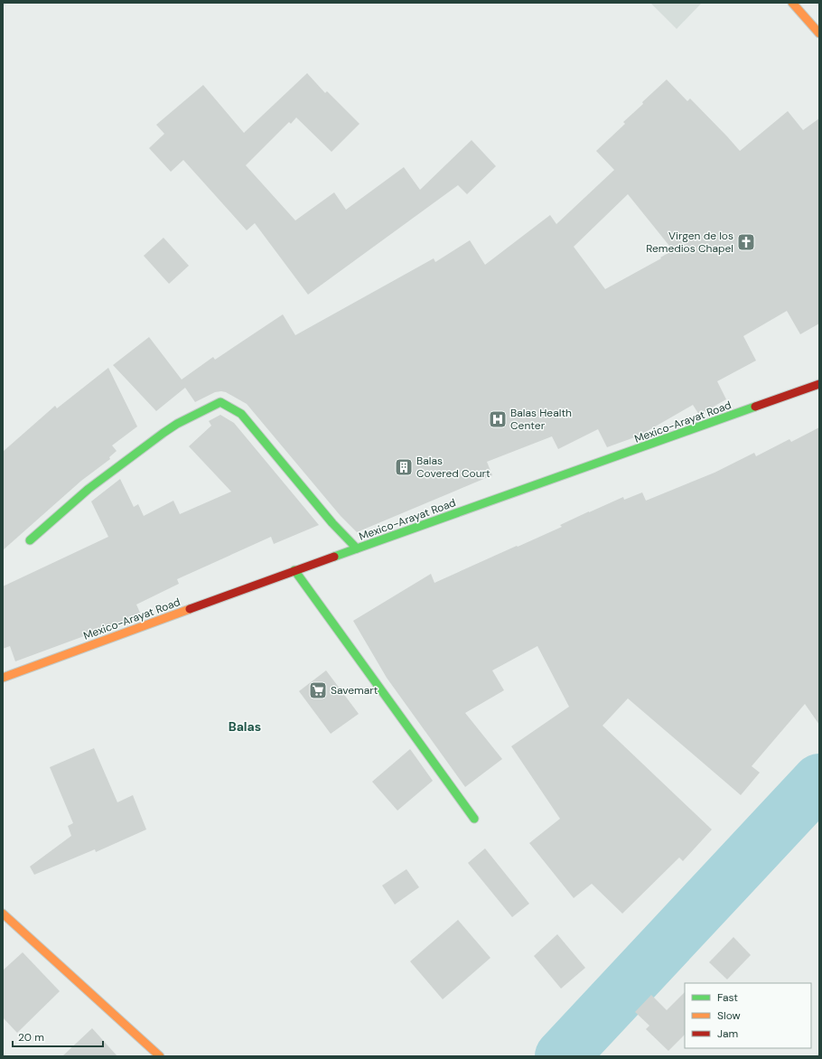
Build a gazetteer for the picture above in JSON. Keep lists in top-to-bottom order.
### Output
{
  "streets": {
    "street": ["Mexico-Arayat Road"]
  },
  "districts": ["Balas"],
  "places": {
    "church": ["Virgen de los Remedios Chapel"],
    "hospital": ["Balas Health Center"],
    "building": ["Balas Covered Court"],
    "supermarket": ["Savemart"]
  },
  "legend": ["Fast", "Slow", "Jam"],
  "scale_bar": "20 m"
}
